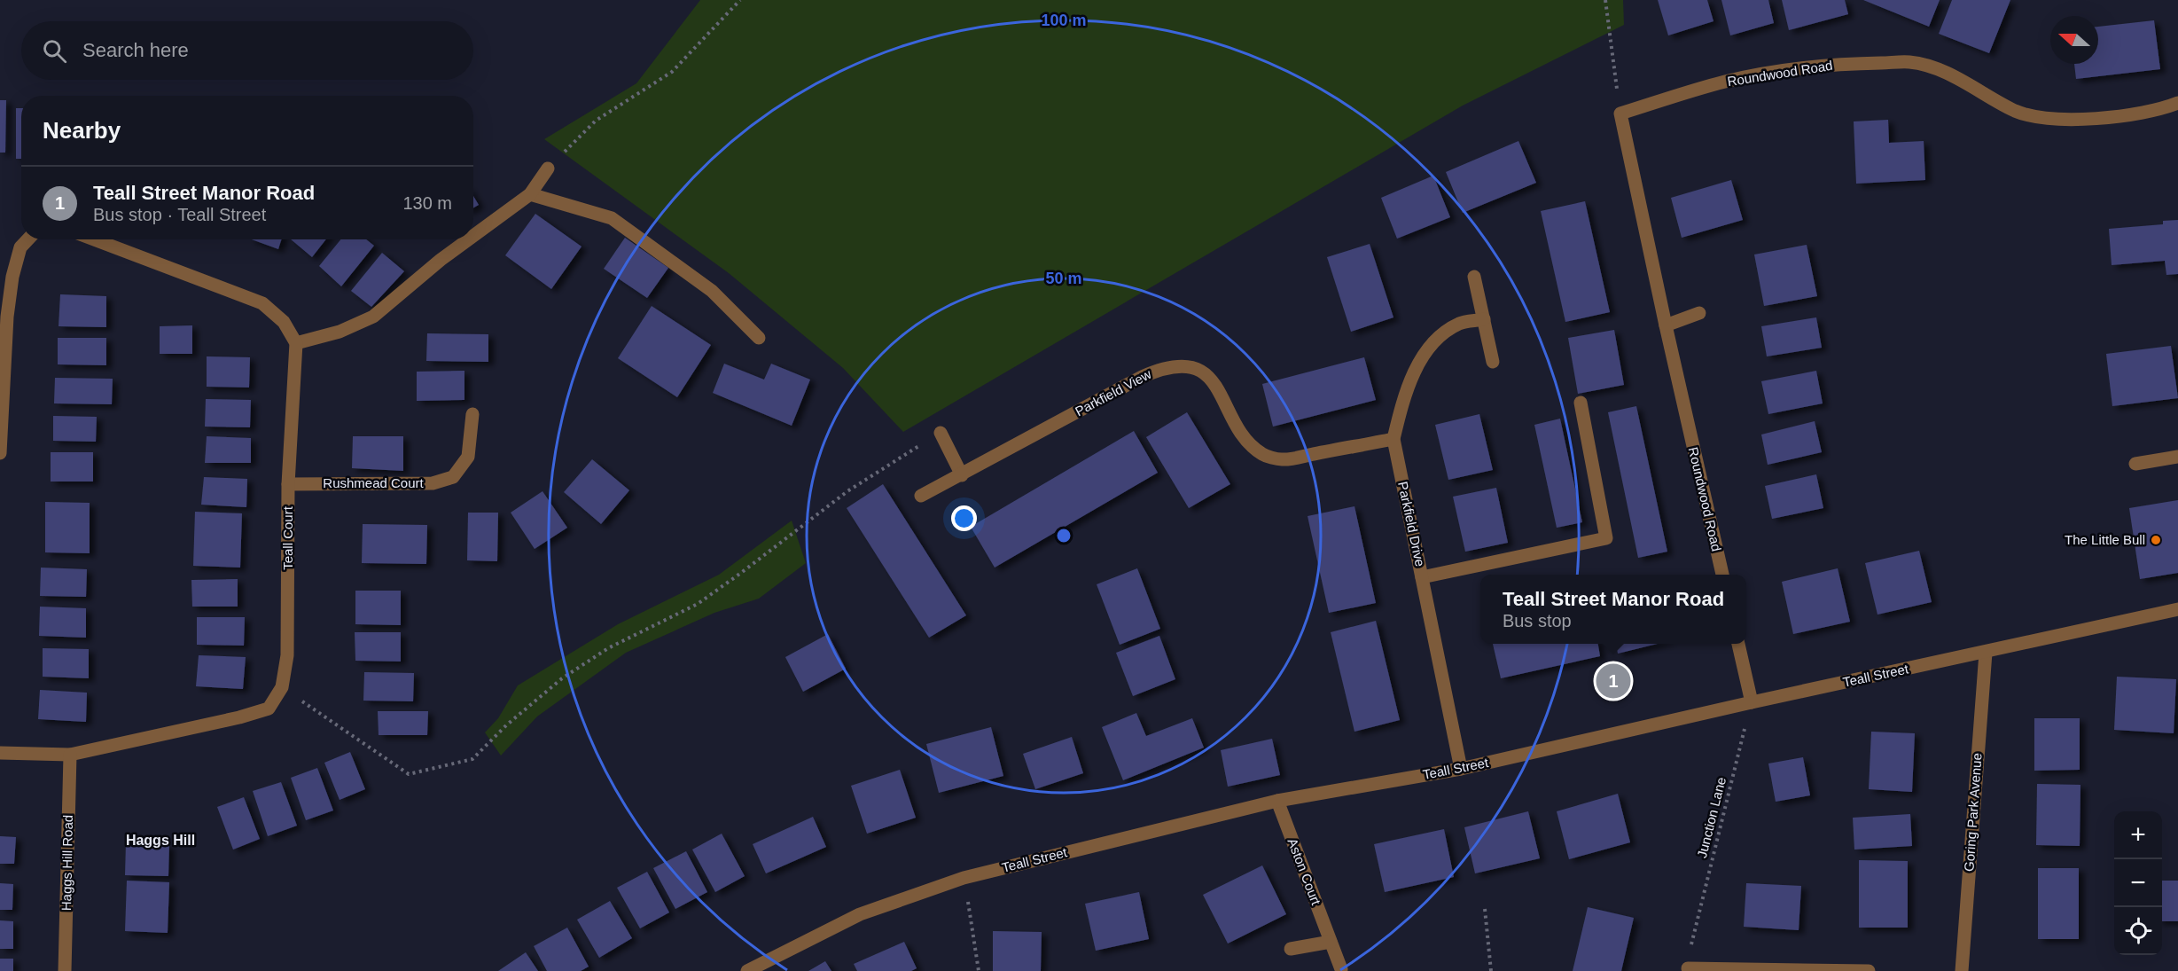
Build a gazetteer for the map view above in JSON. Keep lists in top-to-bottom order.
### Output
{
  "streets": {
    "street": [
      "Roundwood Road",
      "Parkfield View",
      "Rushmead Court",
      "Parkfield Drive",
      "Teall Court",
      "Teall Street",
      "Goring Park Avenue",
      "Haggs Hill Road",
      "Aston Court"
    ],
    "path": ["Junction Lane"]
  },
  "crossings": [
    ["Parkfield View", "Parkfield Drive"],
    ["Rushmead Court", "Teall Court"],
    ["Parkfield Drive", "Teall Street"],
    ["Teall Court", "Haggs Hill Road"],
    ["Teall Street", "Goring Park Avenue"],
    ["Teall Street", "Junction Lane"],
    ["Teall Street", "Aston Court"]
  ],
  "districts": ["Haggs Hill"],
  "places": ["The Little Bull"],
  "north": "left",
  "page": {
    "search": "Search here",
    "heading": "Nearby",
    "list": [
      {
        "mark": "1",
        "name": "Teall Street Manor Road",
        "note": "Bus stop · Teall Street",
        "value": "130 m"
      }
    ],
    "popup": ["Teall Street Manor Road", "Bus stop"],
    "pins": "1",
    "map_buttons": ["+", "−"]
  },
  "rings": ["100 m", "50 m"]
}
